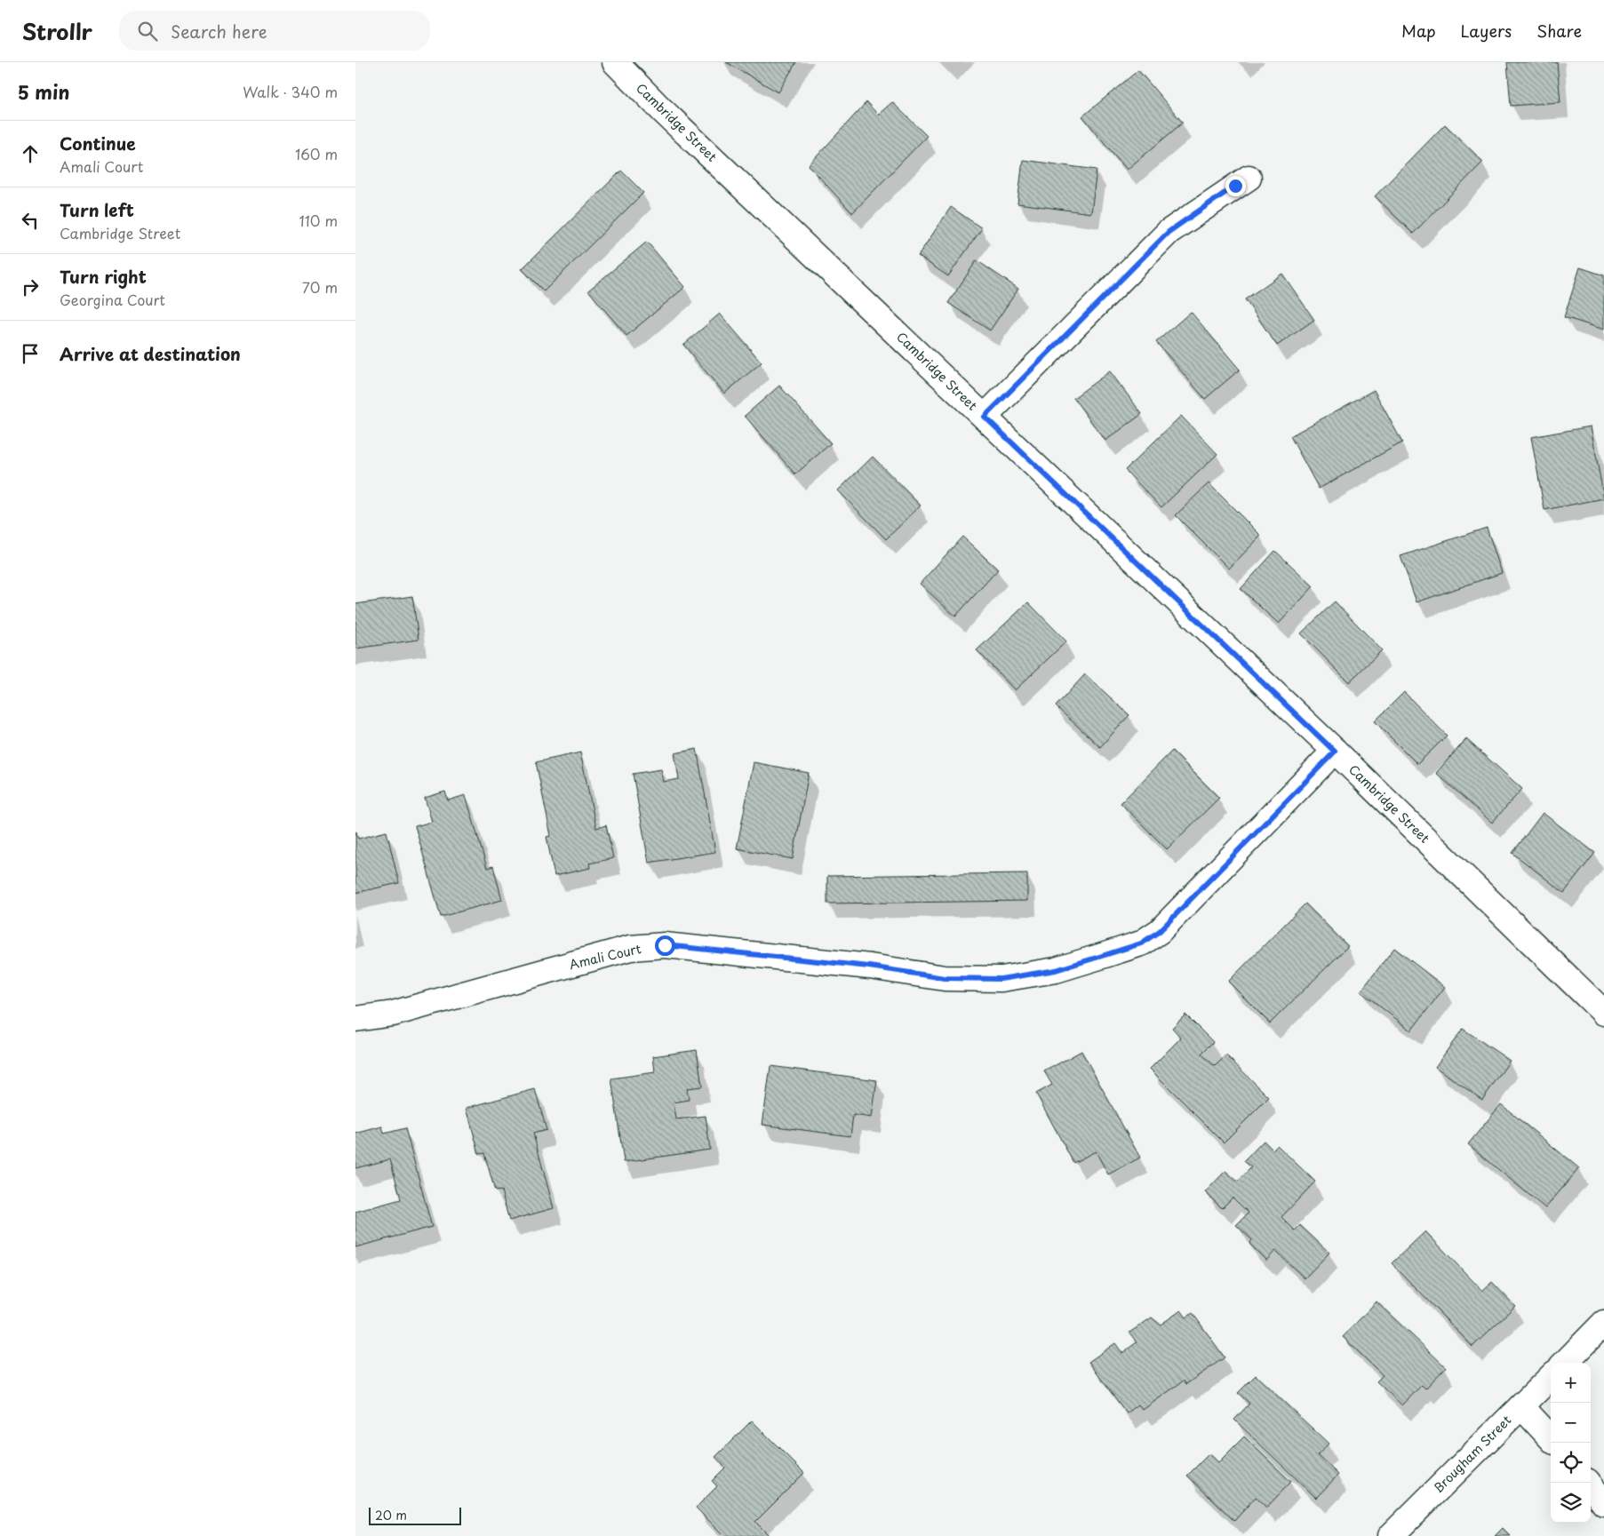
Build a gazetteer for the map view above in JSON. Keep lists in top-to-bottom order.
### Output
{
  "streets": {
    "street": ["Cambridge Street", "Amali Court", "Brougham Street"]
  },
  "crossings": [
    ["Cambridge Street", "Amali Court"]
  ],
  "scale_bar": "20 m",
  "page": {
    "header": "Strollr",
    "search": "Search here",
    "nav": ["Map", "Layers", "Share"],
    "heading": ["5 min", "Walk · 340 m"],
    "list": [
      ["Continue", "Amali Court", "160 m"],
      ["Turn left", "Cambridge Street", "110 m"],
      ["Turn right", "Georgina Court", "70 m"],
      "Arrive at destination"
    ],
    "map_buttons": ["+", "−"],
    "scale": "20 m"
  }
}
